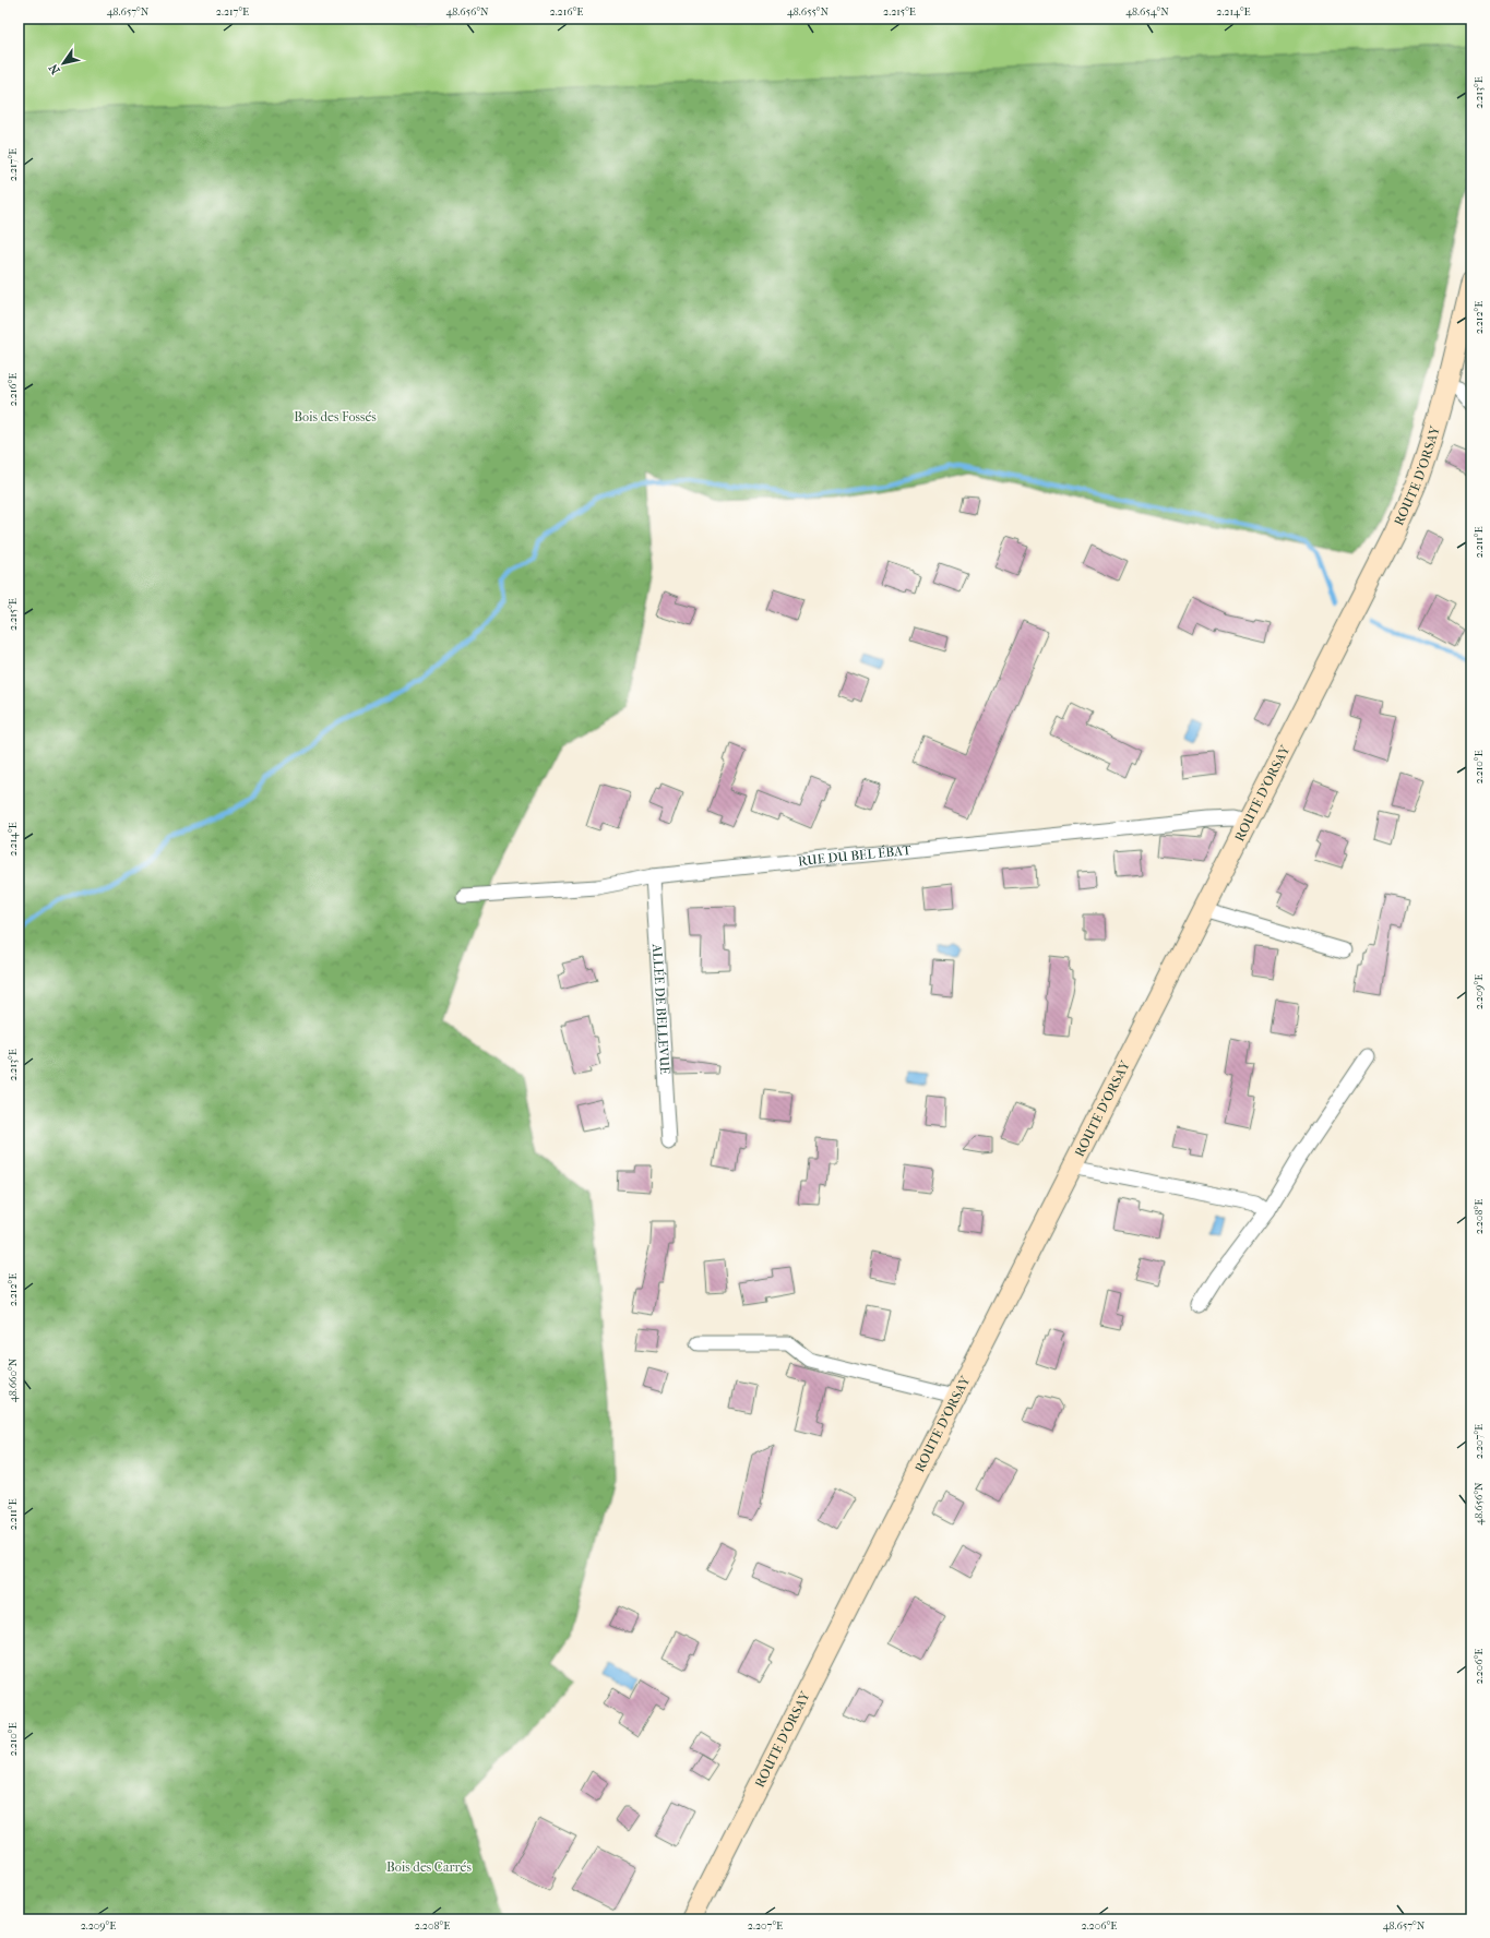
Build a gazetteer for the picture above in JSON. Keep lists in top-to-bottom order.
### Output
{
  "streets": {
    "main road": ["ROUTE D'ORSAY"],
    "street": ["RUE DU BEL ÉBAT", "ALLÉE DE BELLEVUE"]
  },
  "crossings": [
    ["ROUTE D'ORSAY", "RUE DU BEL ÉBAT"],
    ["RUE DU BEL ÉBAT", "ALLÉE DE BELLEVUE"]
  ],
  "parks": ["Bois des Fossés", "Bois des Carrés"],
  "north": "bottom left",
  "coordinates": [
    "48.657°N",
    "2.217°E",
    "48.656°N",
    "2.216°E",
    "48.655°N",
    "2.215°E",
    "48.654°N",
    "2.214°E",
    "2.213°E",
    "2.212°E",
    "2.211°E",
    "2.210°E",
    "2.209°E",
    "2.208°E",
    "48.660°N",
    "2.207°E",
    "2.206°E"
  ]
}
